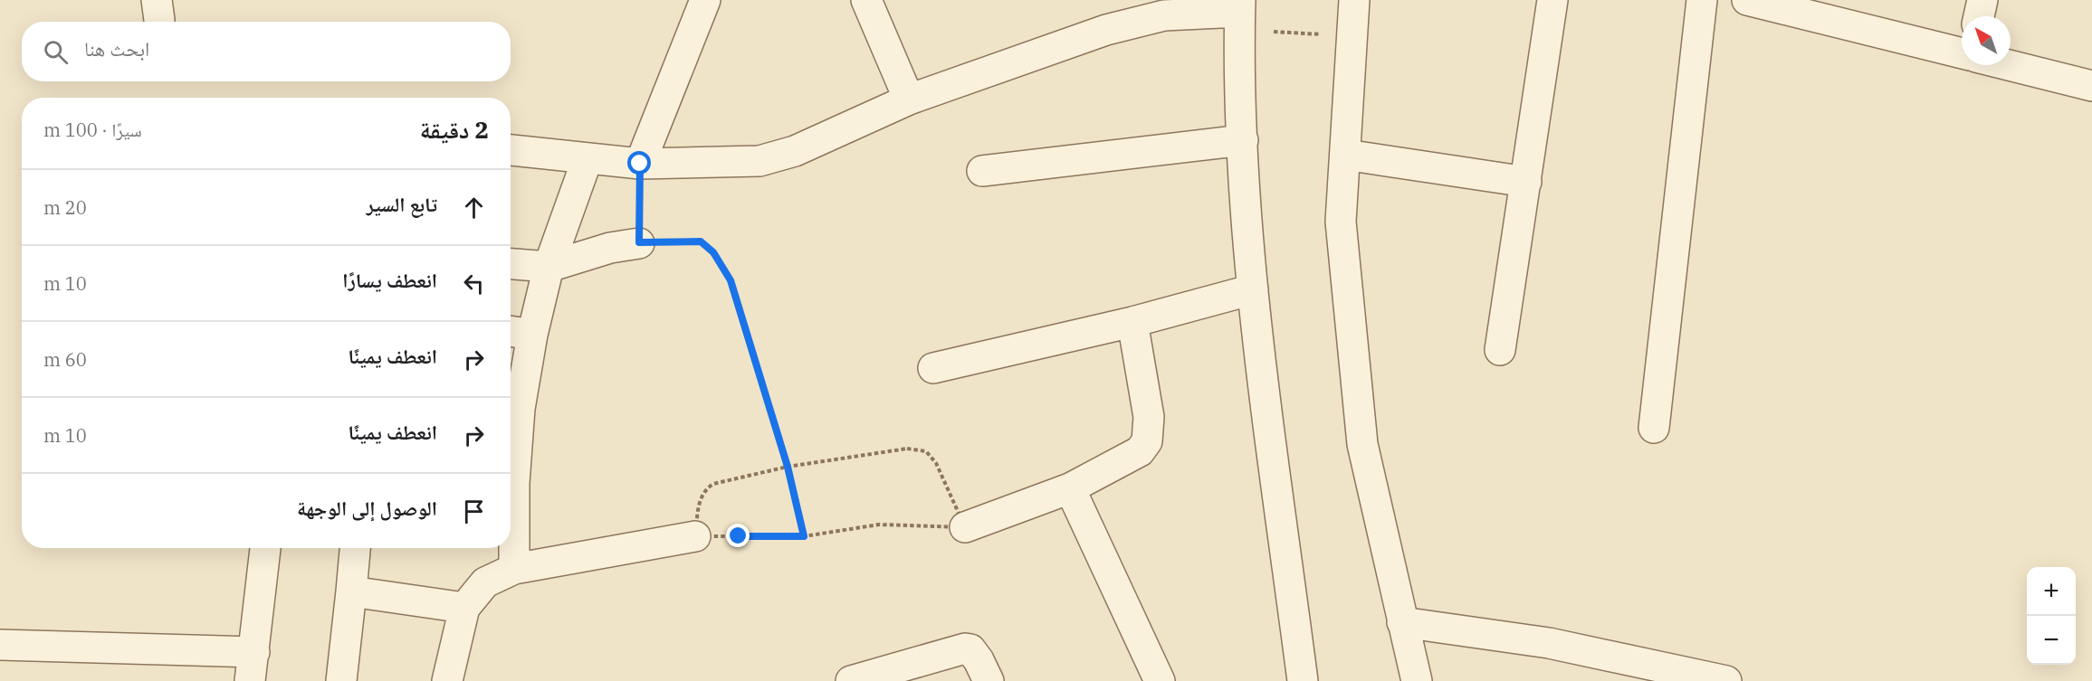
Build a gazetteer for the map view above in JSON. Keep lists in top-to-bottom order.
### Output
{
  "north": "top left",
  "page": {
    "search": "ابحث هنا",
    "heading": ["2 دقيقة", "سيرًا · 100 m"],
    "list": [
      ["تابع السير", "20 m"],
      ["انعطف يسارًا", "10 m"],
      ["انعطف يمينًا", "60 m"],
      ["انعطف يمينًا", "10 m"],
      "الوصول إلى الوجهة"
    ],
    "map_buttons": ["+", "−"]
  }
}
